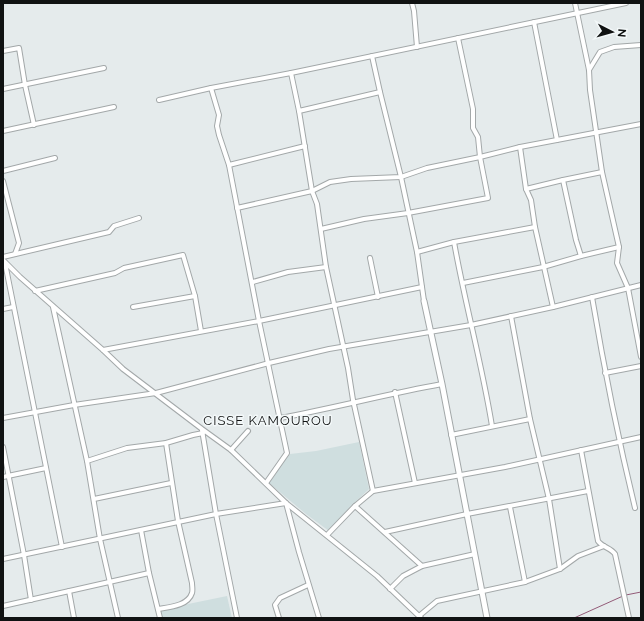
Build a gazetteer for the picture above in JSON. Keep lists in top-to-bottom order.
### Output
{
  "districts": ["CISSE KAMOUROU"],
  "north": "right"
}
